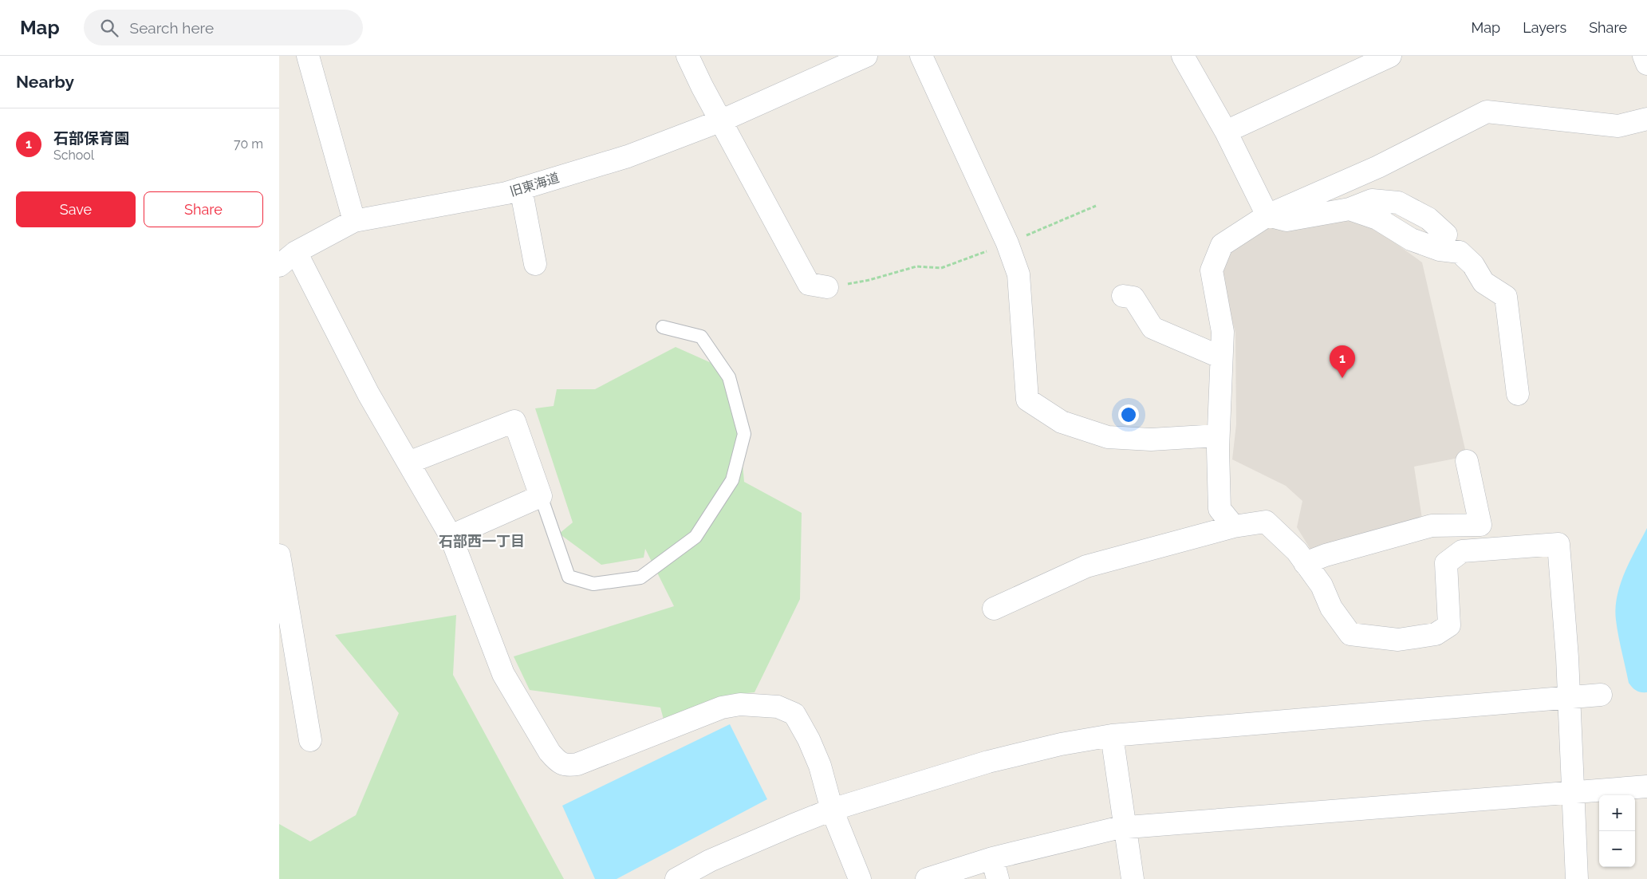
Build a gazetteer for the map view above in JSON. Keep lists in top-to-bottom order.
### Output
{
  "streets": {
    "street": ["旧東海道"]
  },
  "districts": ["石部西一丁目"],
  "page": {
    "header": "Map",
    "search": "Search here",
    "nav": ["Map", "Layers", "Share"],
    "heading": "Nearby",
    "list": [
      {
        "mark": "1",
        "name": "石部保育園",
        "note": "School",
        "value": "70 m"
      }
    ],
    "buttons": ["Save", "Share"],
    "pins": "1",
    "map_buttons": ["+", "−"]
  }
}
